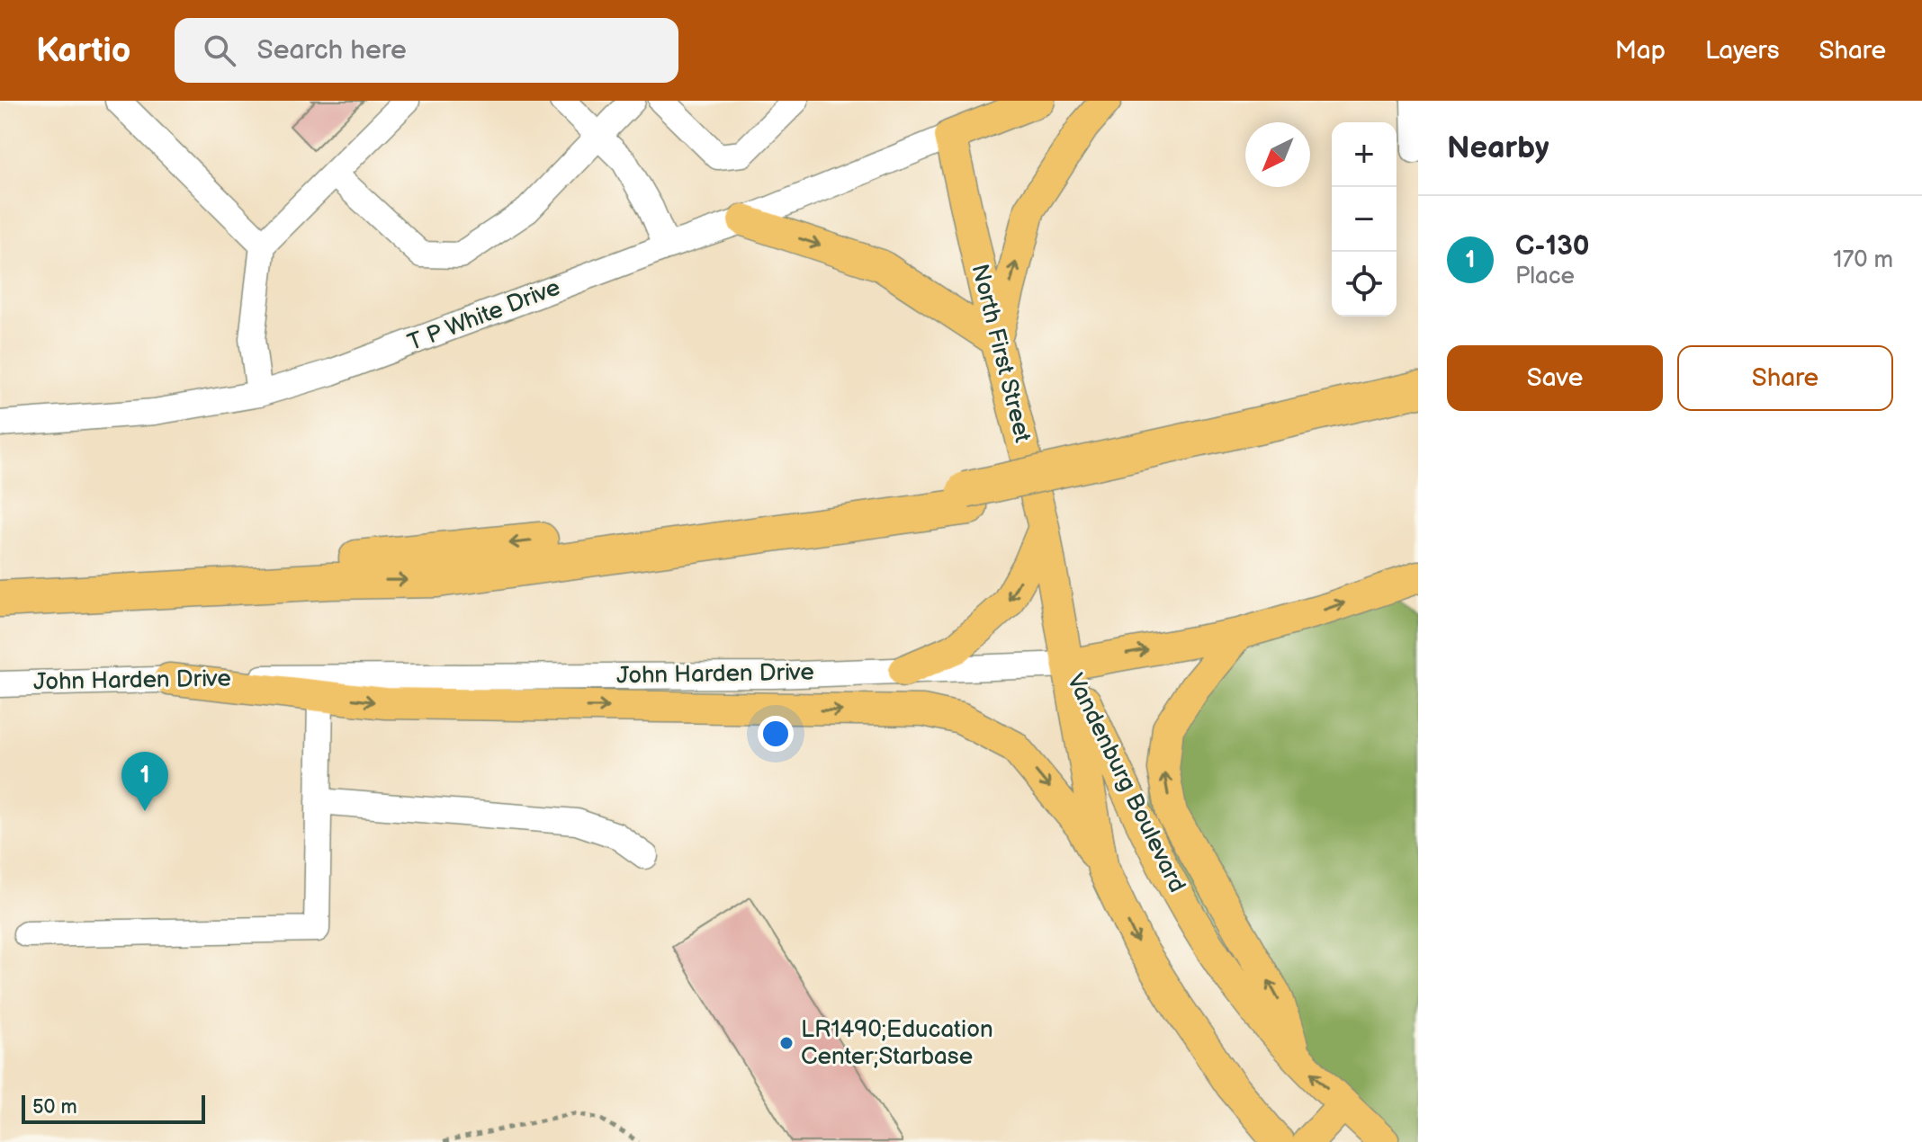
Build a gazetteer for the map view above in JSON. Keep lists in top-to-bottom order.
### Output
{
  "streets": {
    "main road": ["North First Street", "John Harden Drive", "Vandenburg Boulevard"],
    "street": ["T P White Drive"]
  },
  "crossings": [
    ["T P White Drive", "North First Street"],
    ["North First Street", "John Harden Drive"],
    ["North First Street", "Vandenburg Boulevard"],
    ["John Harden Drive", "Vandenburg Boulevard"]
  ],
  "places": ["LR1490;Education Center;Starbase"],
  "scale_bar": "50 m",
  "north": "bottom left",
  "page": {
    "header": "Kartio",
    "search": "Search here",
    "nav": ["Map", "Layers", "Share"],
    "heading": "Nearby",
    "map_buttons": ["+", "−"],
    "list": [
      {
        "mark": "1",
        "name": "C-130",
        "note": "Place",
        "value": "170 m"
      }
    ],
    "buttons": ["Save", "Share"],
    "pins": "1",
    "scale": "50 m"
  }
}
